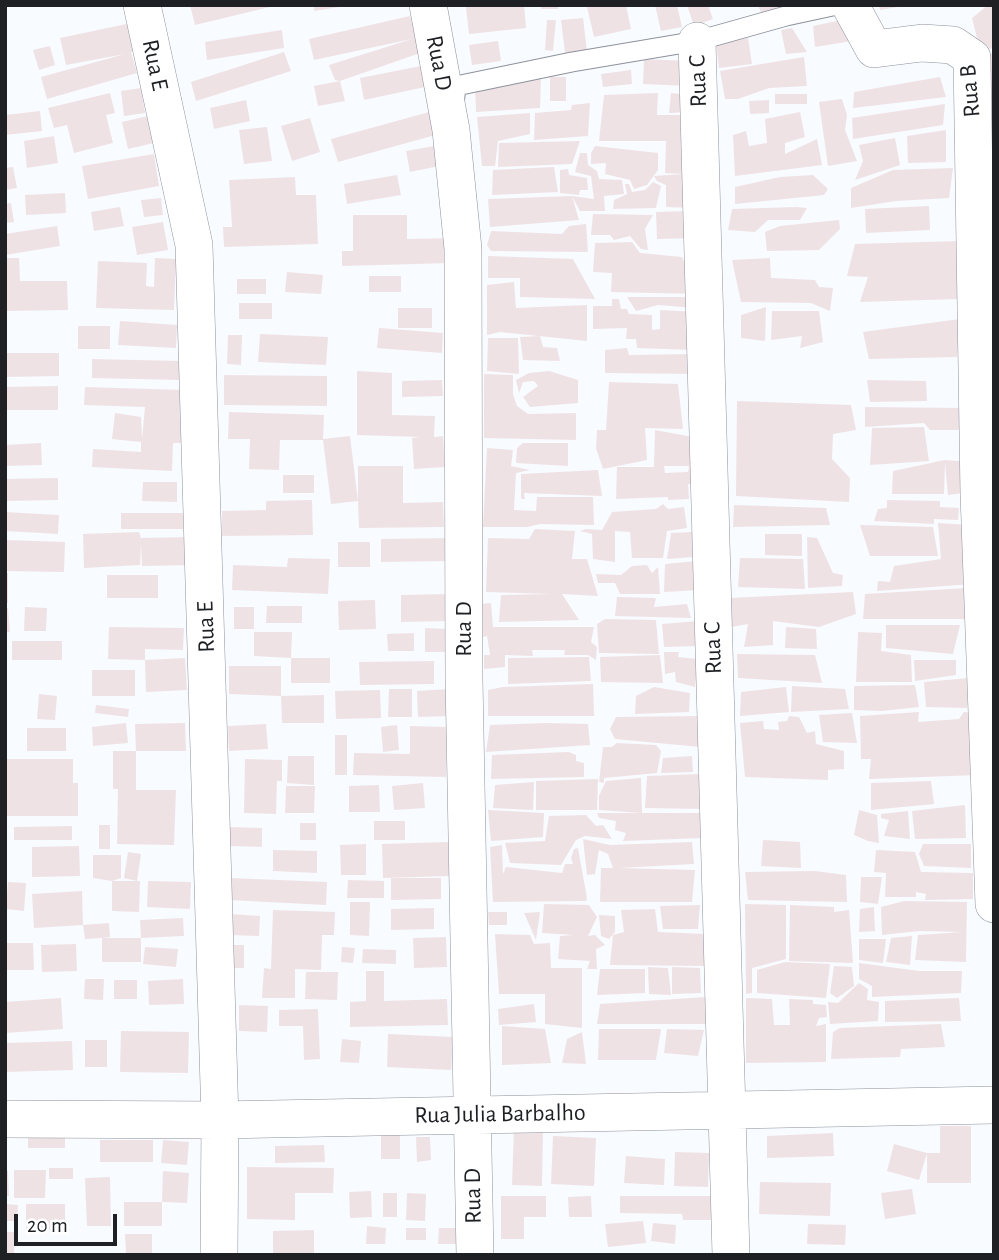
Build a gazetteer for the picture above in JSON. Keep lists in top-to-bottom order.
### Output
{
  "streets": {
    "street": [
      "Rua D",
      "Rua E",
      "Rua C",
      "Rua B",
      "Rua Julia Barbalho"
    ]
  },
  "crossings": [
    ["Rua D", "Rua Julia Barbalho"],
    ["Rua E", "Rua Julia Barbalho"],
    ["Rua C", "Rua Julia Barbalho"]
  ],
  "scale_bar": "20 m"
}
